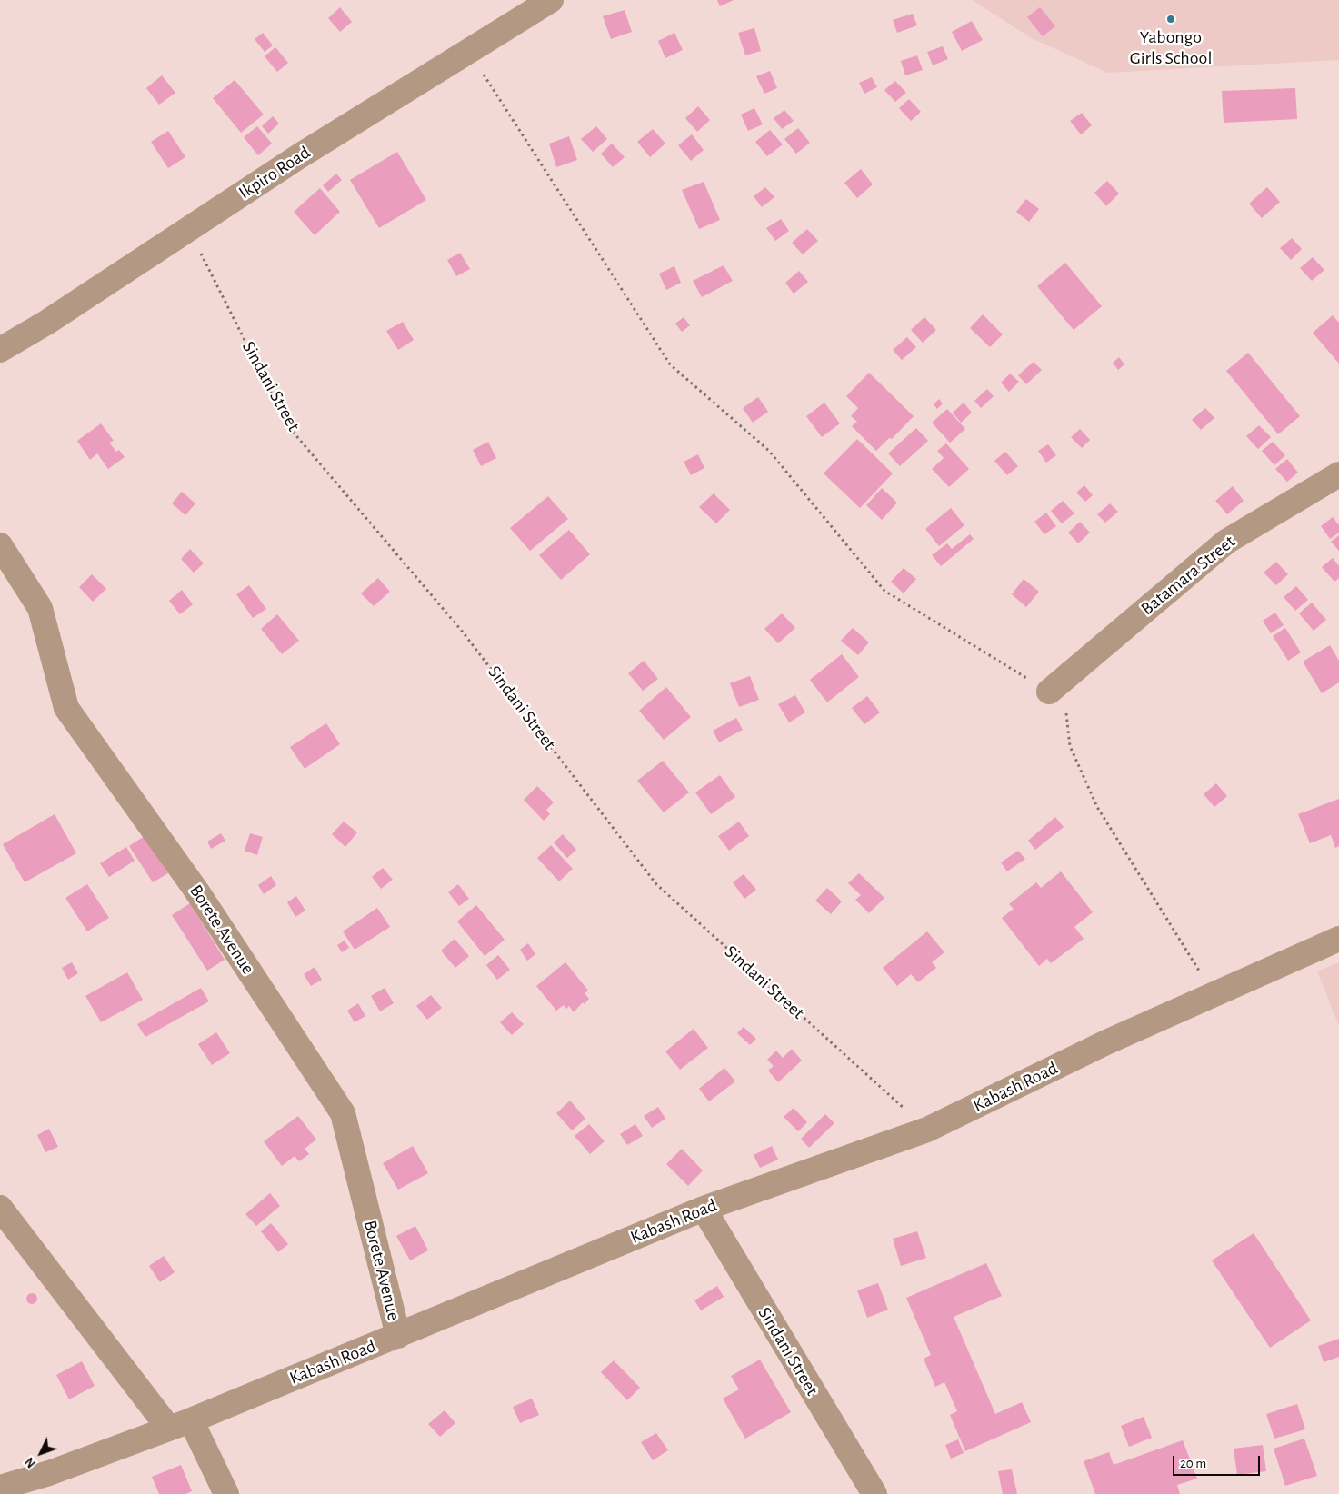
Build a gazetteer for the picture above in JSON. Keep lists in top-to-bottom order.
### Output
{
  "streets": {
    "street": [
      "Ikpiro Road",
      "Sindani Street",
      "Batamara Street",
      "Borete Avenue",
      "Kabash Road"
    ]
  },
  "crossings": [
    ["Ikpiro Road", "Sindani Street"],
    ["Sindani Street", "Kabash Road"],
    ["Borete Avenue", "Kabash Road"]
  ],
  "places": ["Yabongo Girls School"],
  "scale_bar": "20 m",
  "north": "bottom left"
}
